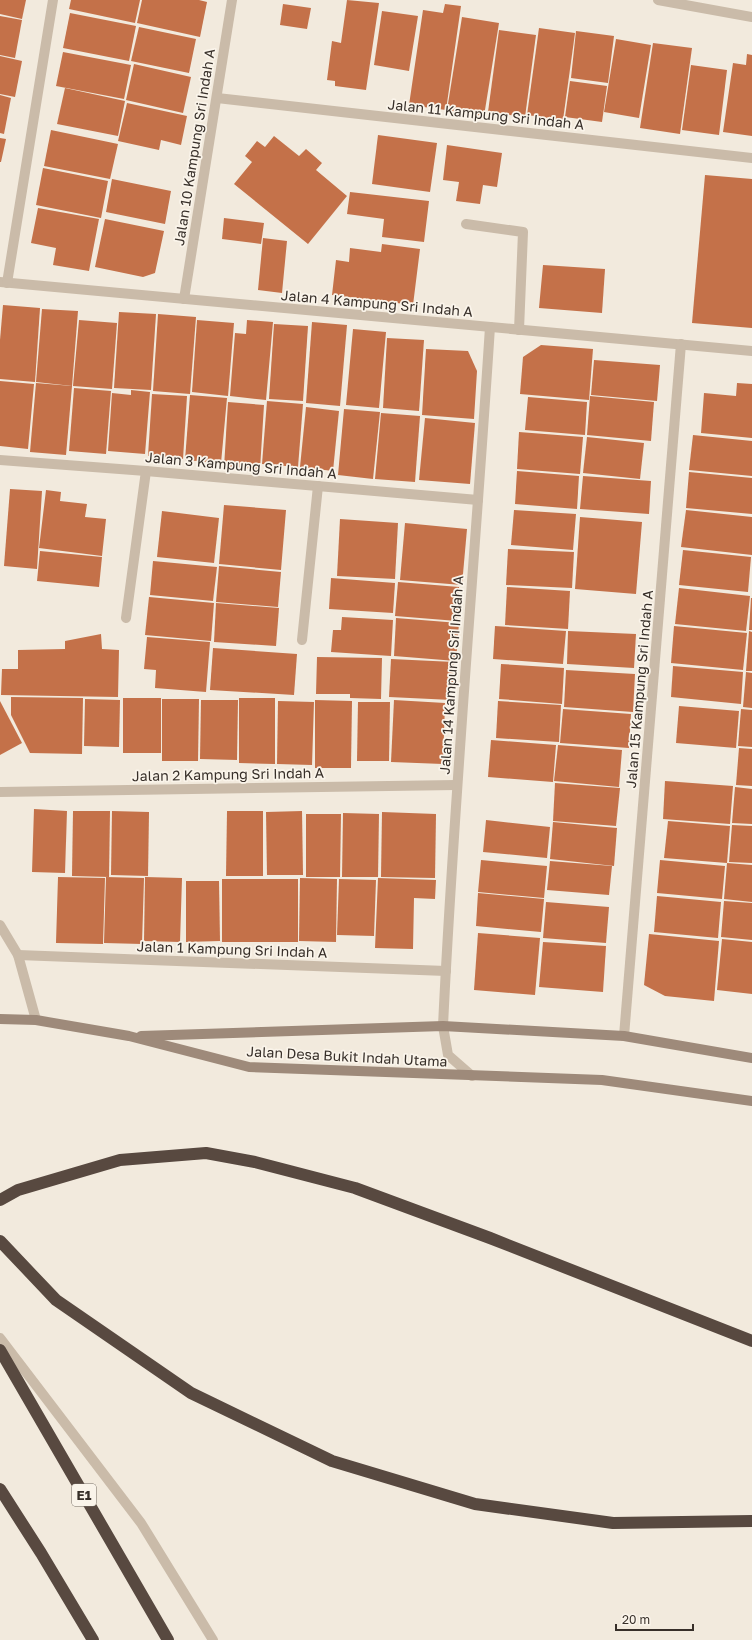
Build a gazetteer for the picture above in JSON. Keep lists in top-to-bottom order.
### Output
{
  "streets": {
    "highway": ["E1"],
    "street": [
      "Jalan 11 Kampung Sri Indah A",
      "Jalan 10 Kampung Sri Indah A",
      "Jalan 4 Kampung Sri Indah A",
      "Jalan 3 Kampung Sri Indah A",
      "Jalan 14 Kampung Sri Indah A",
      "Jalan 15 Kampung Sri Indah A",
      "Jalan 2 Kampung Sri Indah A",
      "Jalan 1 Kampung Sri Indah A",
      "Jalan Desa Bukit Indah Utama"
    ]
  },
  "crossings": [
    ["Jalan 11 Kampung Sri Indah A", "Jalan 10 Kampung Sri Indah A"],
    ["Jalan 10 Kampung Sri Indah A", "Jalan 4 Kampung Sri Indah A"],
    ["Jalan 4 Kampung Sri Indah A", "Jalan 14 Kampung Sri Indah A"],
    ["Jalan 4 Kampung Sri Indah A", "Jalan 15 Kampung Sri Indah A"],
    ["Jalan 3 Kampung Sri Indah A", "Jalan 14 Kampung Sri Indah A"],
    ["Jalan 14 Kampung Sri Indah A", "Jalan 2 Kampung Sri Indah A"],
    ["Jalan 14 Kampung Sri Indah A", "Jalan 1 Kampung Sri Indah A"],
    ["Jalan 14 Kampung Sri Indah A", "Jalan Desa Bukit Indah Utama"],
    ["Jalan 15 Kampung Sri Indah A", "Jalan Desa Bukit Indah Utama"]
  ],
  "scale_bar": "20 m"
}
